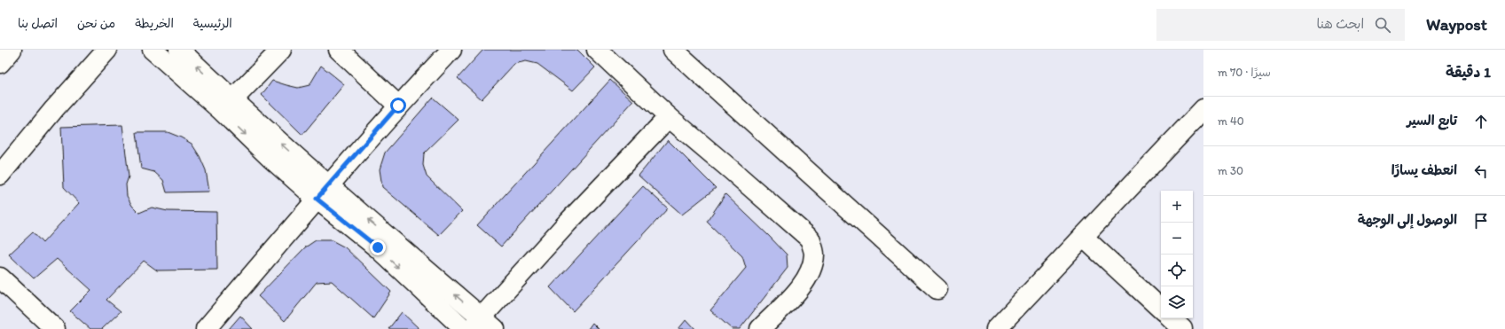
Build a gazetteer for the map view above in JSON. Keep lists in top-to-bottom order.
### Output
{
  "page": {
    "header": "Waypost",
    "search": "ابحث هنا",
    "nav": [
      "الرئيسية",
      "الخريطة",
      "من نحن",
      "اتصل بنا"
    ],
    "heading": ["1 دقيقة", "سيرًا · 70 m"],
    "list": [
      ["تابع السير", "40 m"],
      ["انعطف يسارًا", "30 m"],
      "الوصول إلى الوجهة"
    ],
    "map_buttons": ["+", "−"]
  }
}
